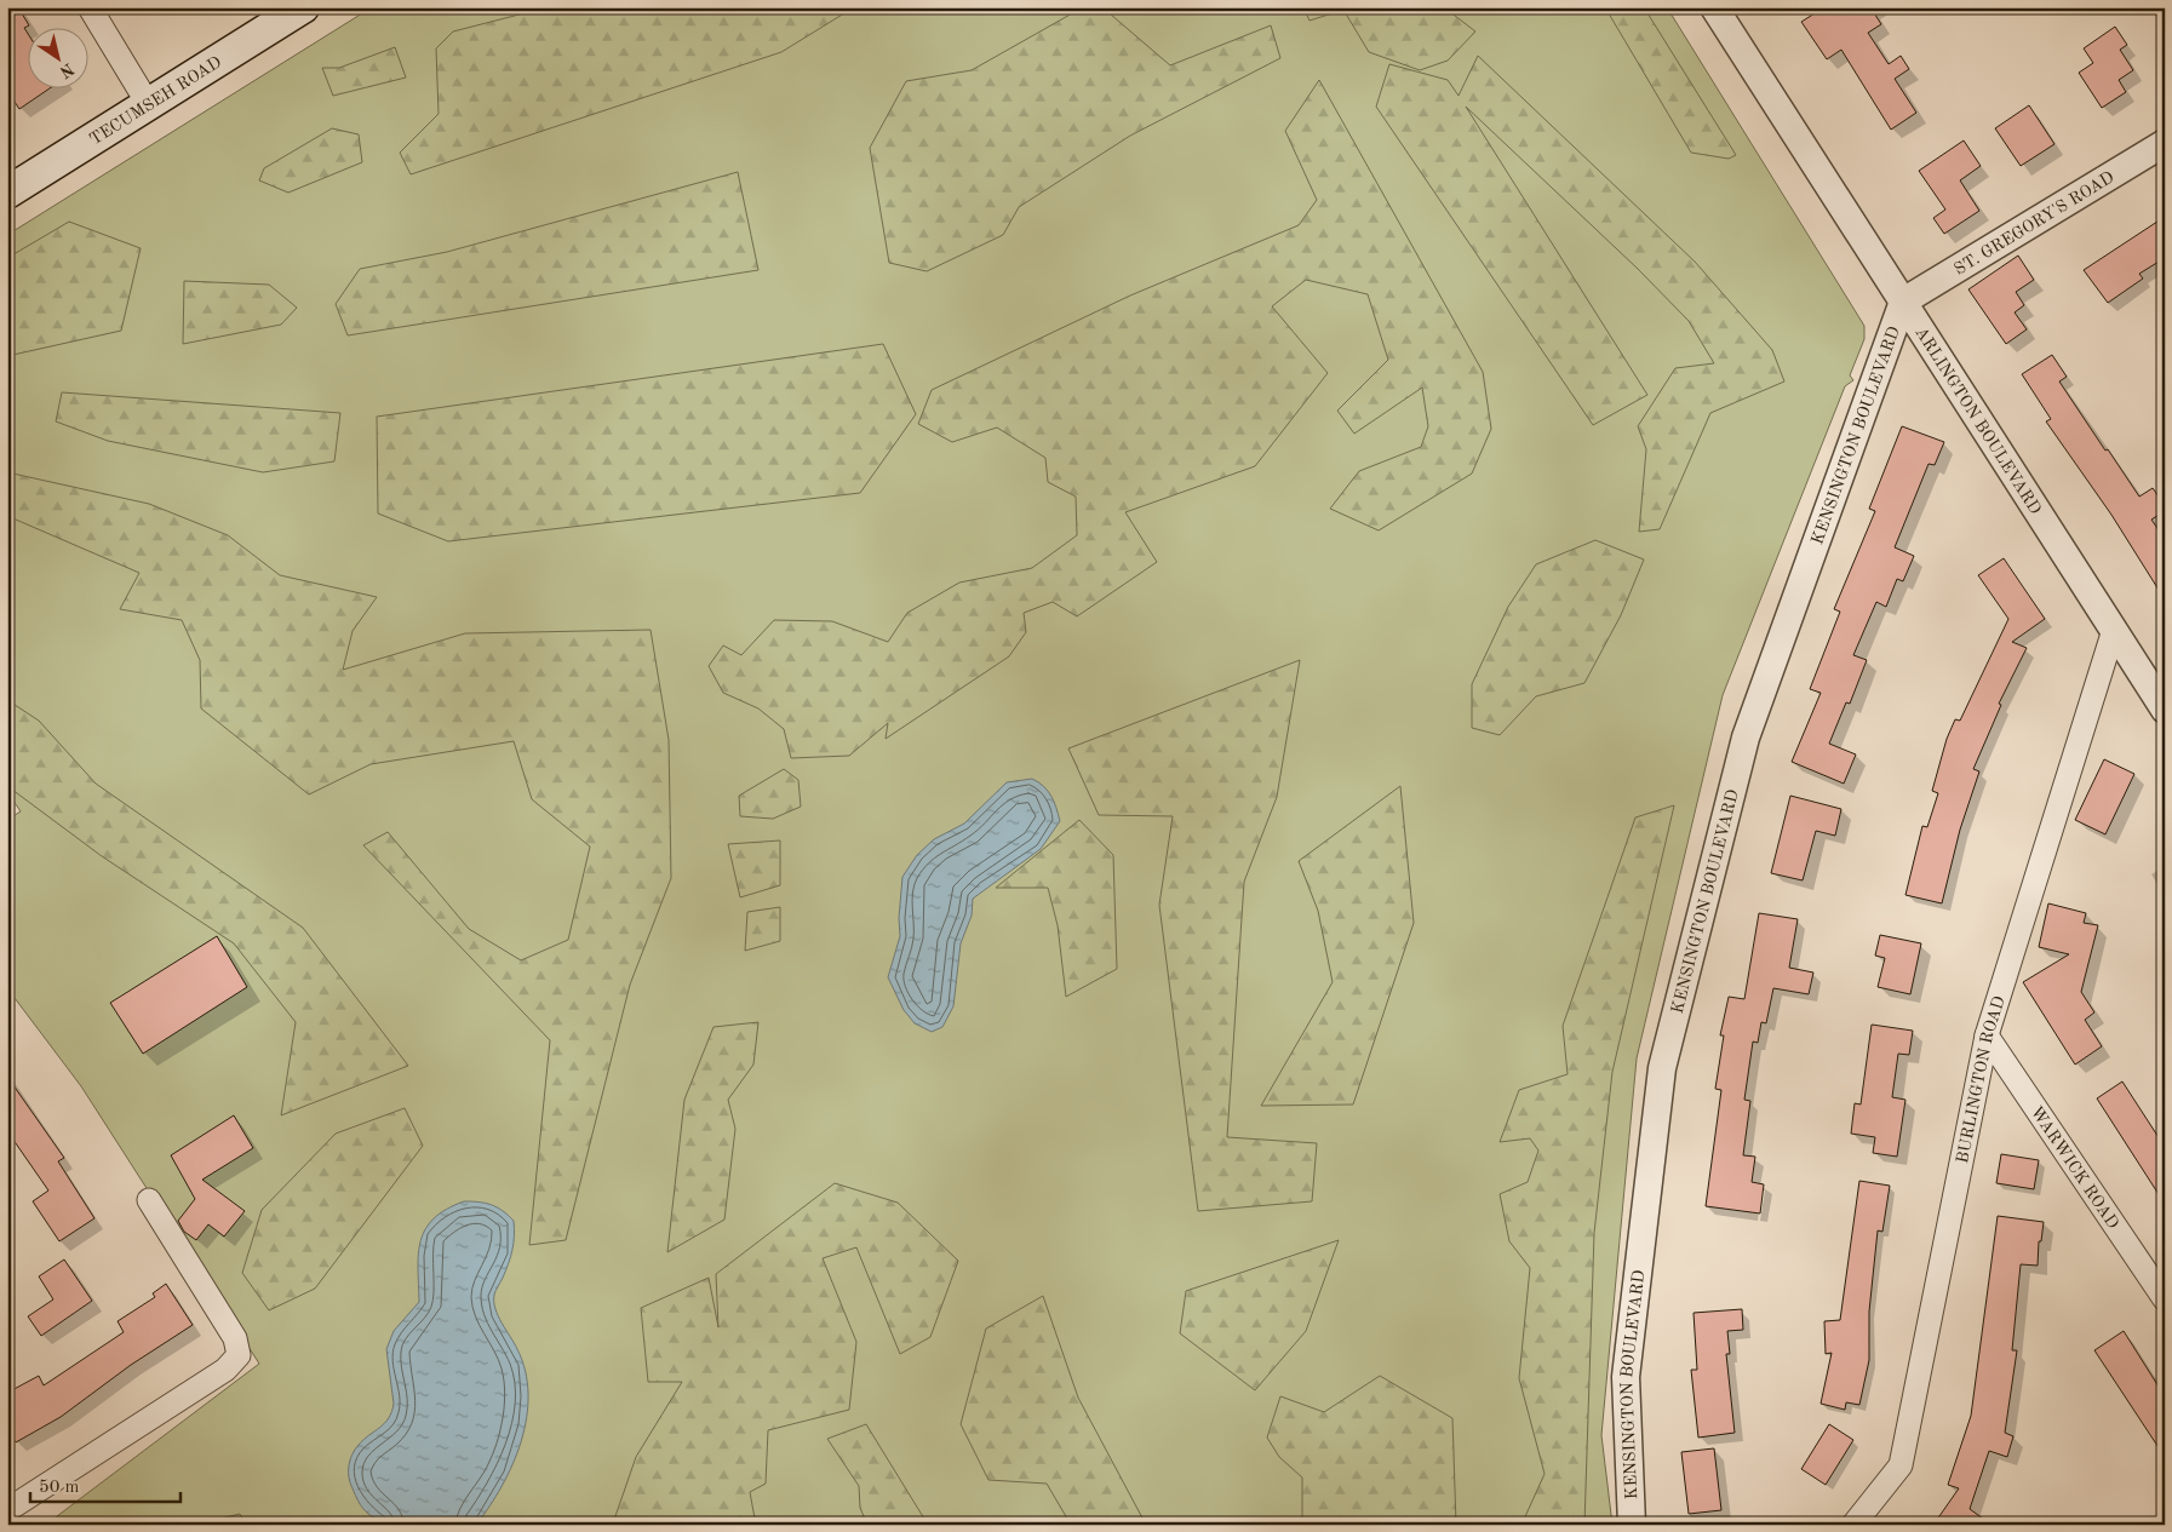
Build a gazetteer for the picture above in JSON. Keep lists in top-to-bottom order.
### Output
{
  "streets": {
    "main road": ["TECUMSEH ROAD"],
    "street": [
      "ST. GREGORY'S ROAD",
      "ARLINGTON BOULEVARD",
      "KENSINGTON BOULEVARD",
      "BURLINGTON ROAD",
      "WARWICK ROAD"
    ]
  },
  "crossings": [
    ["ST. GREGORY'S ROAD", "ARLINGTON BOULEVARD"],
    ["ST. GREGORY'S ROAD", "KENSINGTON BOULEVARD"],
    ["ARLINGTON BOULEVARD", "KENSINGTON BOULEVARD"],
    ["ARLINGTON BOULEVARD", "BURLINGTON ROAD"],
    ["BURLINGTON ROAD", "WARWICK ROAD"]
  ],
  "scale_bar": "50 m",
  "north": "bottom right"
}
